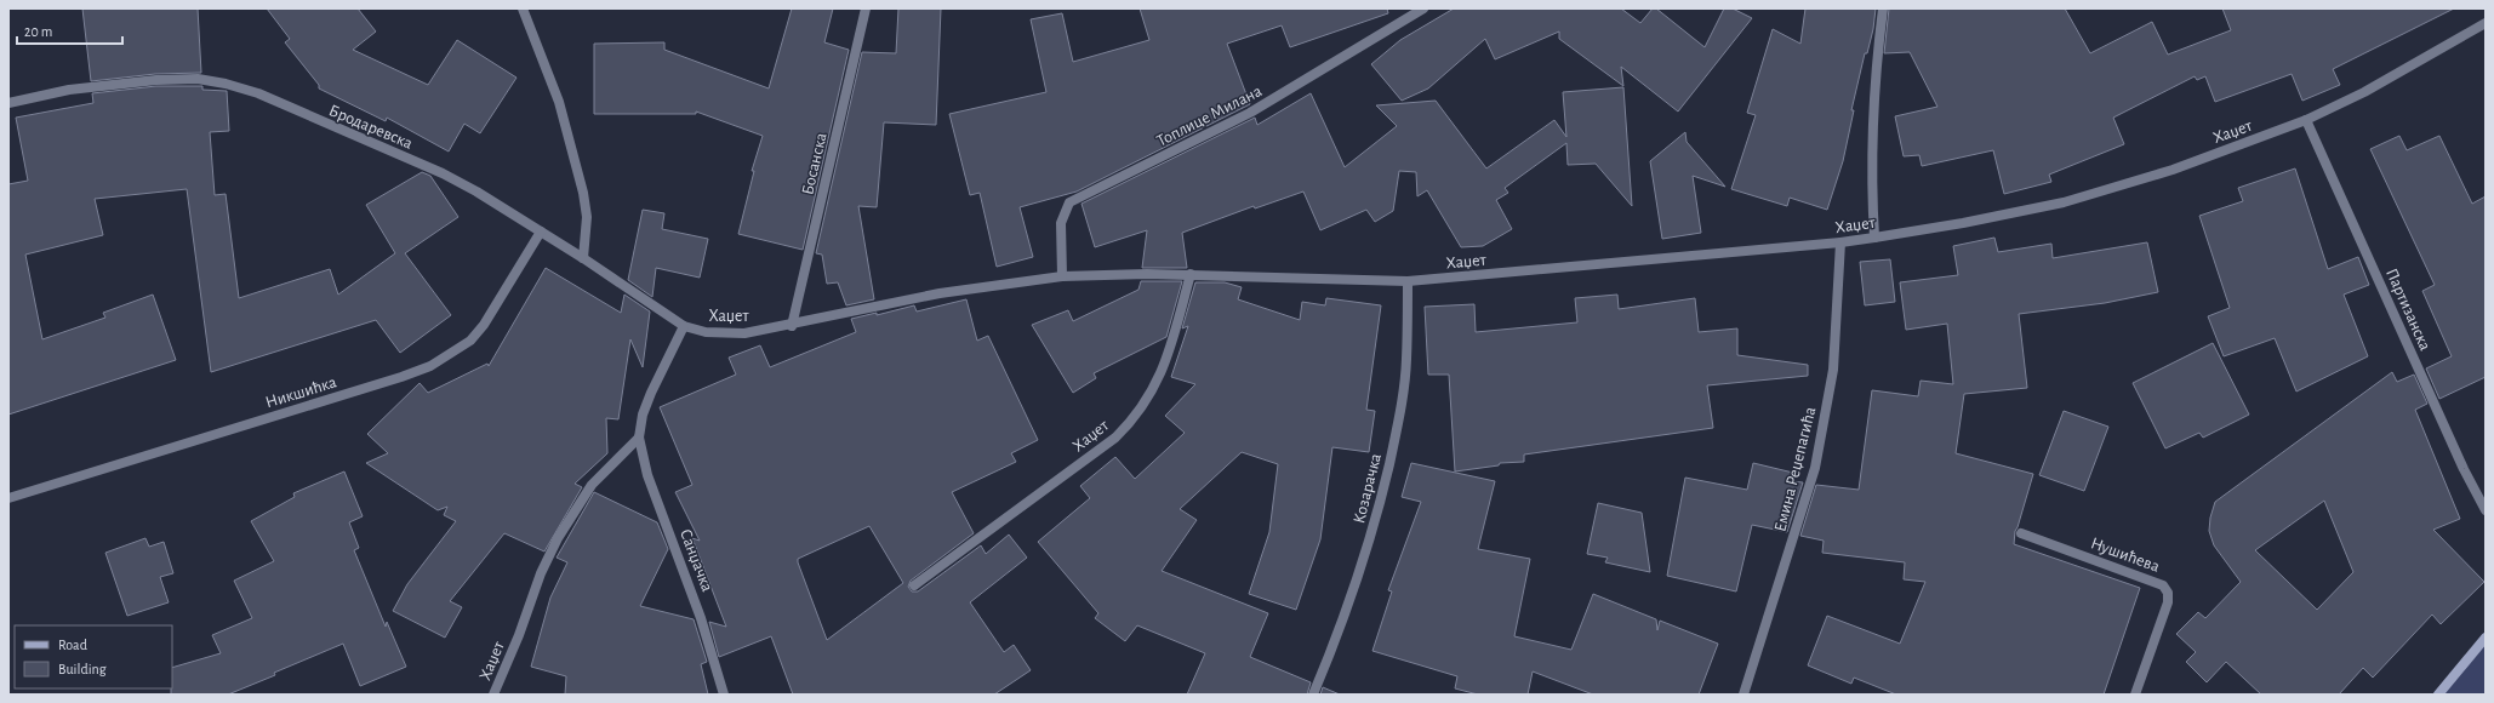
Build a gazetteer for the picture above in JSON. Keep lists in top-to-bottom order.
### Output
{
  "streets": {
    "street": [
      "Топлице Милана",
      "Бродаревска",
      "Хаџет",
      "Босанска",
      "Партизанска",
      "Никшићка",
      "Емина Реџепагића",
      "Козарачка",
      "Нушићева",
      "Санџачка"
    ]
  },
  "crossings": [
    ["Топлице Милана", "Хаџет"],
    ["Бродаревска", "Хаџет"],
    ["Бродаревска", "Никшићка"],
    ["Хаџет", "Босанска"],
    ["Хаџет", "Партизанска"],
    ["Хаџет", "Емина Реџепагића"],
    ["Хаџет", "Козарачка"],
    ["Хаџет", "Санџачка"]
  ],
  "legend": ["Road", "Building"],
  "scale_bar": "20 m"
}
